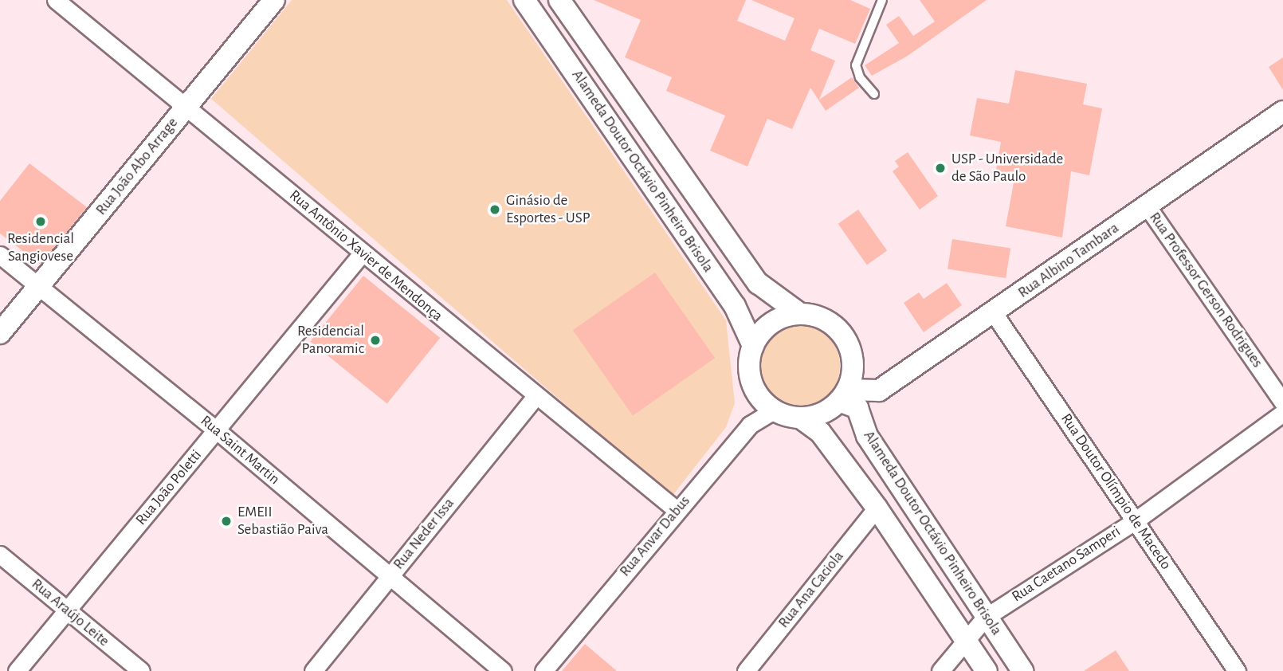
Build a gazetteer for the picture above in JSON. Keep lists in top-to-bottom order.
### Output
{
  "streets": {
    "street": [
      "Rua João Abo Arrage",
      "Alameda Doutor Octávio Pinheiro Brisola",
      "Rua Antônio Xavier de Mendonça",
      "Rua Albino Tambara",
      "Rua Professor Gerson Rodrigues",
      "Rua Saint Martin",
      "Rua João Poletti",
      "Rua Doutor Olímpio de Macedo",
      "Rua Neder Issa",
      "Rua Anvar Dabus",
      "Rua Caetano Samperi",
      "Rua Ana Caciola",
      "Rua Araújo Leite"
    ]
  },
  "crossings": [
    ["Rua João Abo Arrage", "Rua Antônio Xavier de Mendonça"],
    ["Rua João Abo Arrage", "Rua Saint Martin"],
    ["Alameda Doutor Octávio Pinheiro Brisola", "Rua Albino Tambara"],
    ["Alameda Doutor Octávio Pinheiro Brisola", "Rua Anvar Dabus"],
    ["Alameda Doutor Octávio Pinheiro Brisola", "Rua Caetano Samperi"],
    ["Alameda Doutor Octávio Pinheiro Brisola", "Rua Ana Caciola"],
    ["Rua Antônio Xavier de Mendonça", "Rua João Poletti"],
    ["Rua Antônio Xavier de Mendonça", "Rua Neder Issa"],
    ["Rua Antônio Xavier de Mendonça", "Rua Anvar Dabus"],
    ["Rua Albino Tambara", "Rua Professor Gerson Rodrigues"],
    ["Rua Albino Tambara", "Rua Doutor Olímpio de Macedo"],
    ["Rua Albino Tambara", "Rua Anvar Dabus"],
    ["Rua Saint Martin", "Rua João Poletti"],
    ["Rua Saint Martin", "Rua Neder Issa"],
    ["Rua João Poletti", "Rua Araújo Leite"],
    ["Rua Doutor Olímpio de Macedo", "Rua Caetano Samperi"]
  ],
  "places": [
    "USP - Universidade de São Paulo",
    "Ginásio de Esportes - USP",
    "Residencial Sangiovese",
    "Residencial Panoramic",
    "EMEII Sebastião Paiva"
  ]
}
